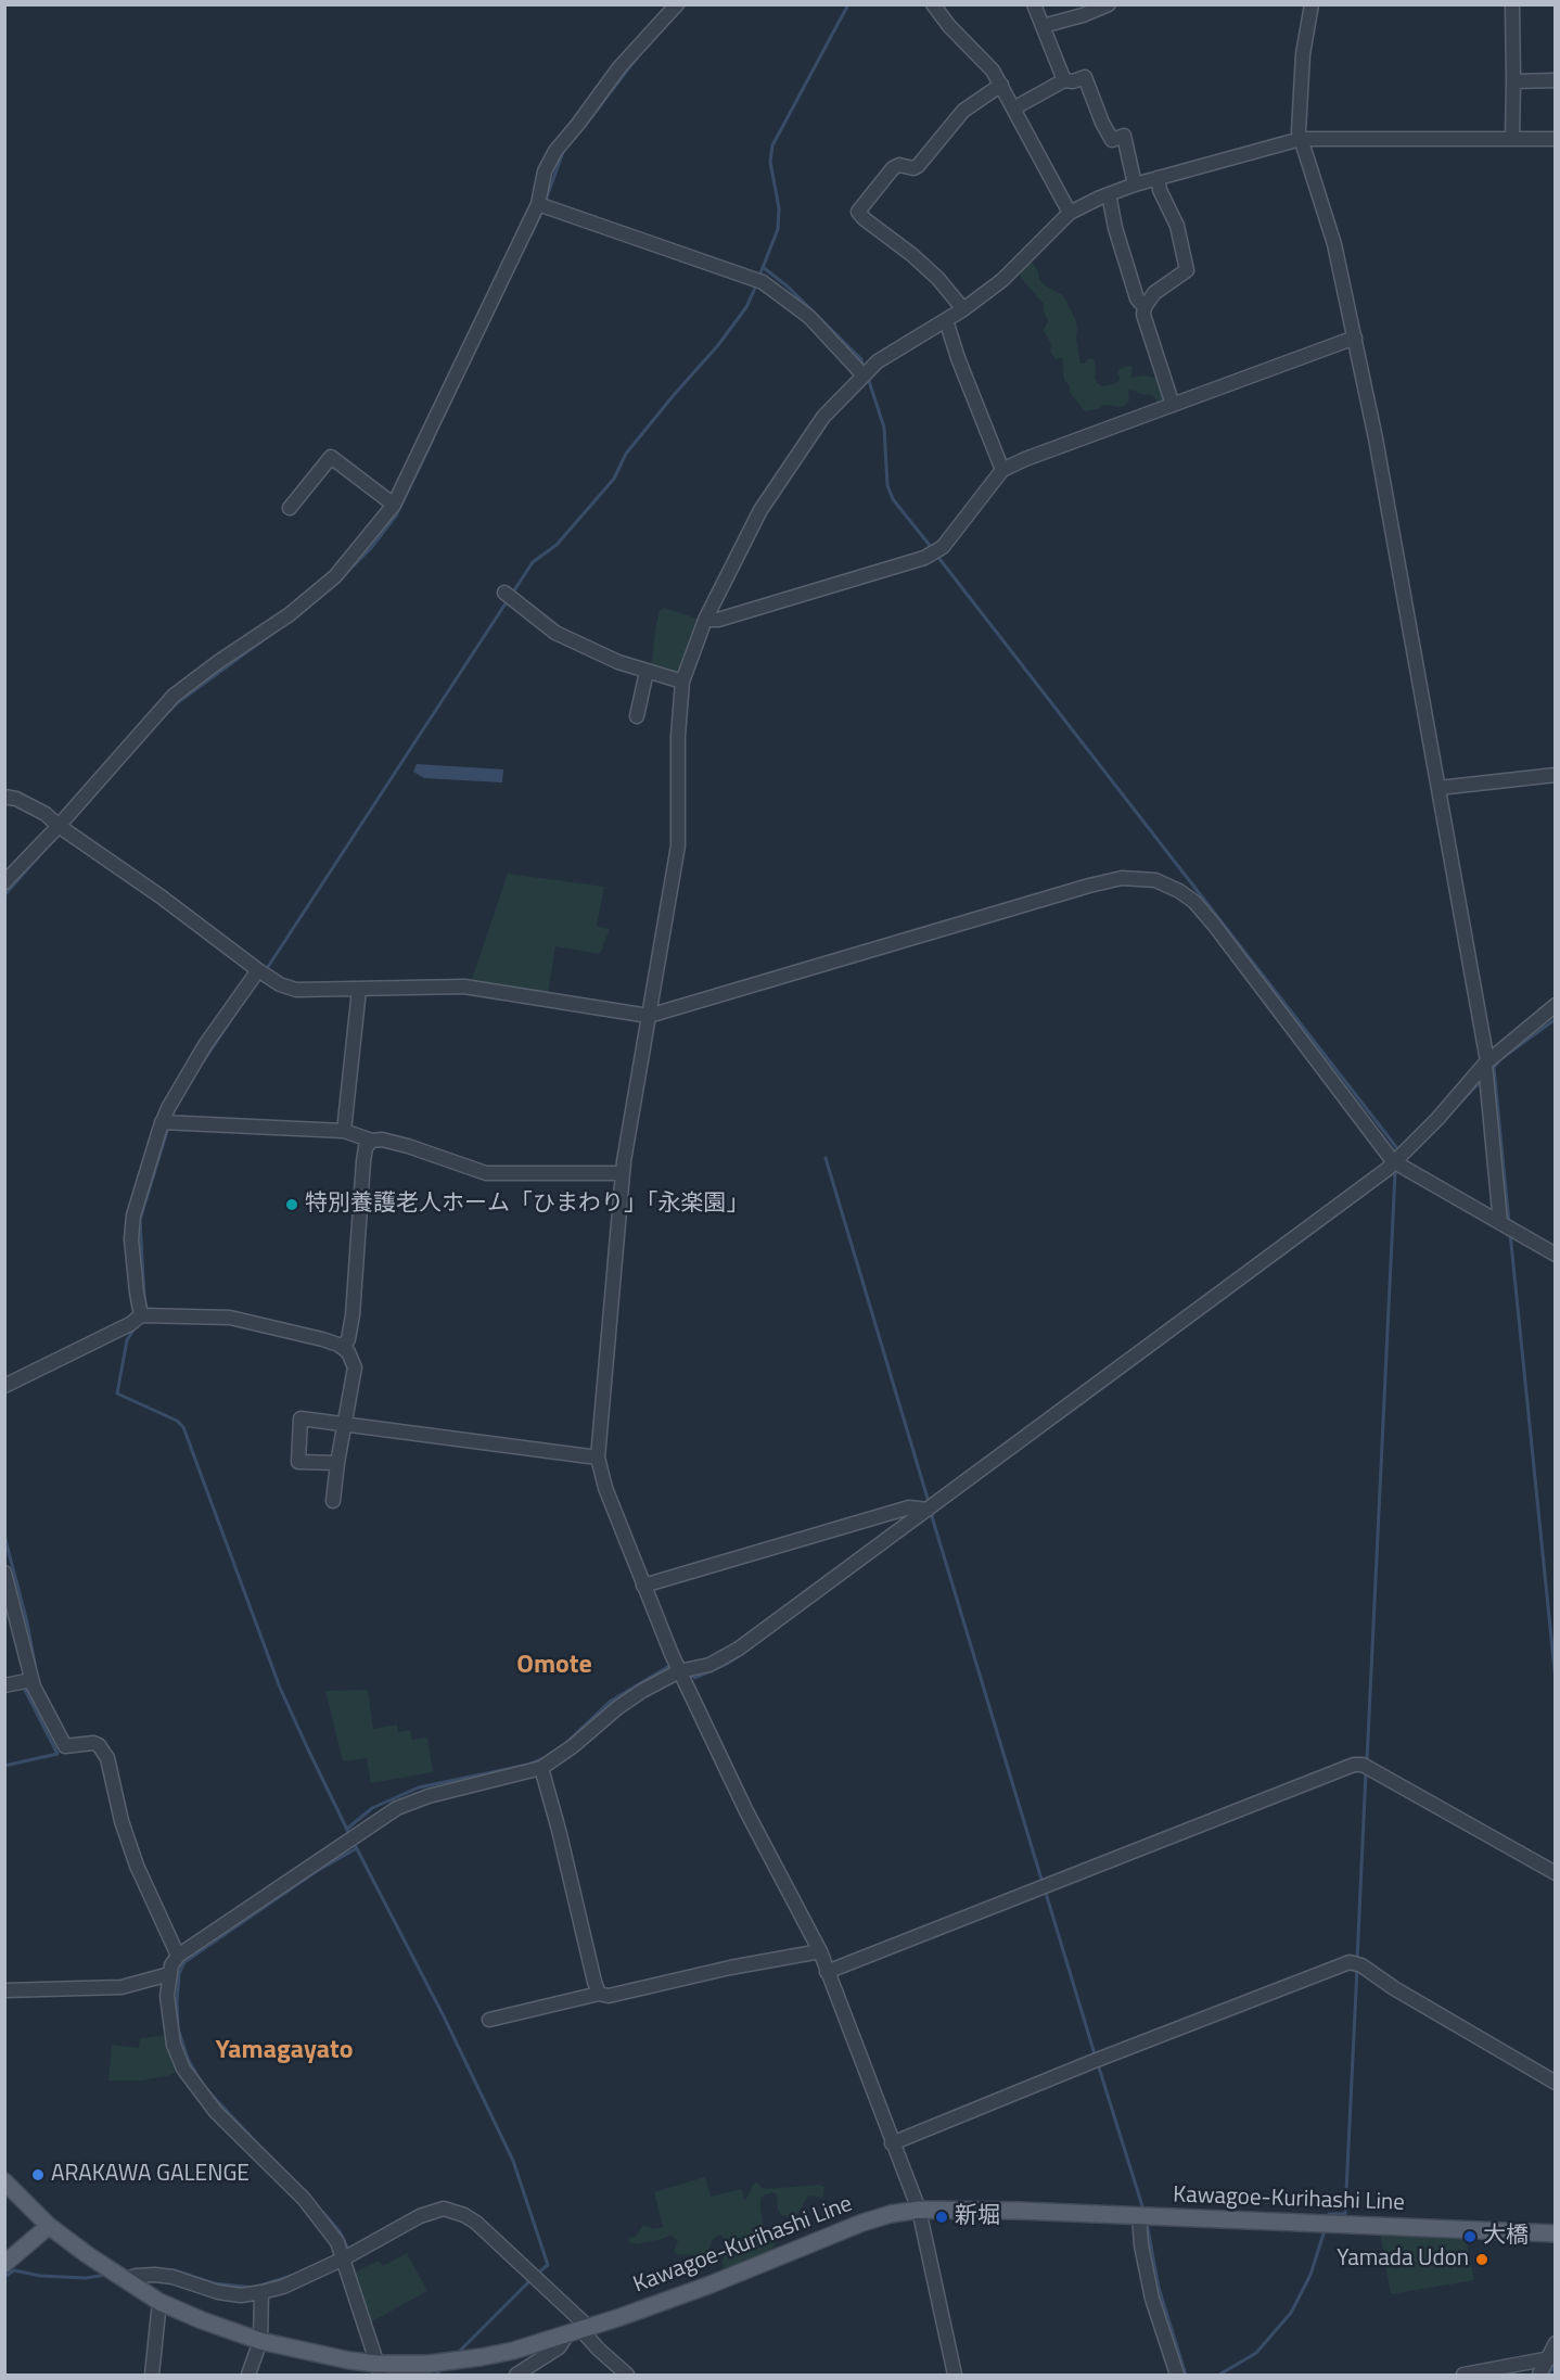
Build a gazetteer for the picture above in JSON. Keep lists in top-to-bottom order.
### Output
{
  "streets": {
    "main road": ["Kawagoe-Kurihashi Line"]
  },
  "districts": ["Omote", "Yamagayato"],
  "places": [
    "特別養護老人ホーム「ひまわり」「永楽園」",
    "ARAKAWA GALENGE",
    "新堀",
    "大橋",
    "Yamada Udon"
  ]
}
